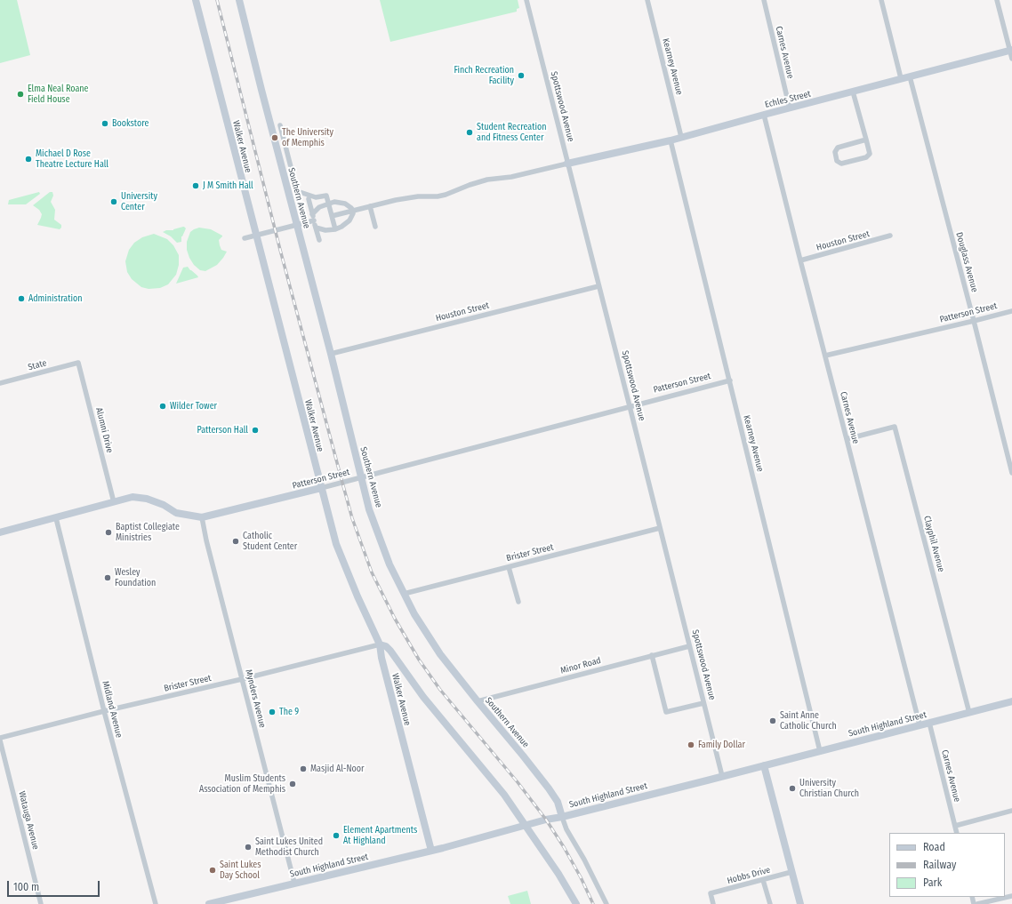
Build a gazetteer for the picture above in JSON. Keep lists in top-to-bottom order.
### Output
{
  "streets": {
    "street": [
      "Carnes Avenue",
      "Kearney Avenue",
      "Echles Street",
      "Spottswood Avenue",
      "Walker Avenue",
      "Southern Avenue",
      "Houston Street",
      "Douglass Avenue",
      "Patterson Street",
      "State",
      "Alumni Drive",
      "Clayphil Avenue",
      "Brister Street",
      "Minor Road",
      "Mynders Avenue",
      "Midland Avenue",
      "South Highland Street",
      "Watauga Avenue",
      "Hobbs Drive"
    ]
  },
  "crossings": [
    ["Carnes Avenue", "Echles Street"],
    ["Carnes Avenue", "Houston Street"],
    ["Carnes Avenue", "Patterson Street"],
    ["Carnes Avenue", "Clayphil Avenue"],
    ["Carnes Avenue", "South Highland Street"],
    ["Kearney Avenue", "Echles Street"],
    ["Kearney Avenue", "Patterson Street"],
    ["Kearney Avenue", "South Highland Street"],
    ["Echles Street", "Spottswood Avenue"],
    ["Echles Street", "Douglass Avenue"],
    ["Spottswood Avenue", "Houston Street"],
    ["Spottswood Avenue", "Patterson Street"],
    ["Spottswood Avenue", "Brister Street"],
    ["Spottswood Avenue", "Minor Road"],
    ["Spottswood Avenue", "South Highland Street"],
    ["Walker Avenue", "Patterson Street"],
    ["Walker Avenue", "Brister Street"],
    ["Walker Avenue", "South Highland Street"],
    ["Southern Avenue", "Houston Street"],
    ["Southern Avenue", "Patterson Street"],
    ["Southern Avenue", "Brister Street"],
    ["Southern Avenue", "Minor Road"],
    ["Southern Avenue", "South Highland Street"],
    ["Douglass Avenue", "Patterson Street"],
    ["Patterson Street", "Alumni Drive"],
    ["Patterson Street", "Mynders Avenue"],
    ["Patterson Street", "Midland Avenue"],
    ["State", "Alumni Drive"],
    ["Clayphil Avenue", "South Highland Street"],
    ["Brister Street", "Mynders Avenue"],
    ["Brister Street", "Midland Avenue"],
    ["Mynders Avenue", "South Highland Street"]
  ],
  "places": [
    "Finch Recreation Facility",
    "Elma Neal Roane Field House",
    "Bookstore",
    "Student Recreation and Fitness Center",
    "The University of Memphis",
    "Michael D Rose Theatre Lecture Hall",
    "J M Smith Hall",
    "University Center",
    "Administration",
    "Wilder Tower",
    "Patterson Hall",
    "Baptist Collegiate Ministries",
    "Catholic Student Center",
    "Wesley Foundation",
    "The 9",
    "Saint Anne Catholic Church",
    "Family Dollar",
    "Masjid Al-Noor",
    "Muslim Students Association of Memphis",
    "University Christian Church",
    "Element Apartments At Highland",
    "Saint Lukes United Methodist Church",
    "Saint Lukes Day School"
  ],
  "legend": ["Road", "Railway", "Park"],
  "scale_bar": "100 m"
}
